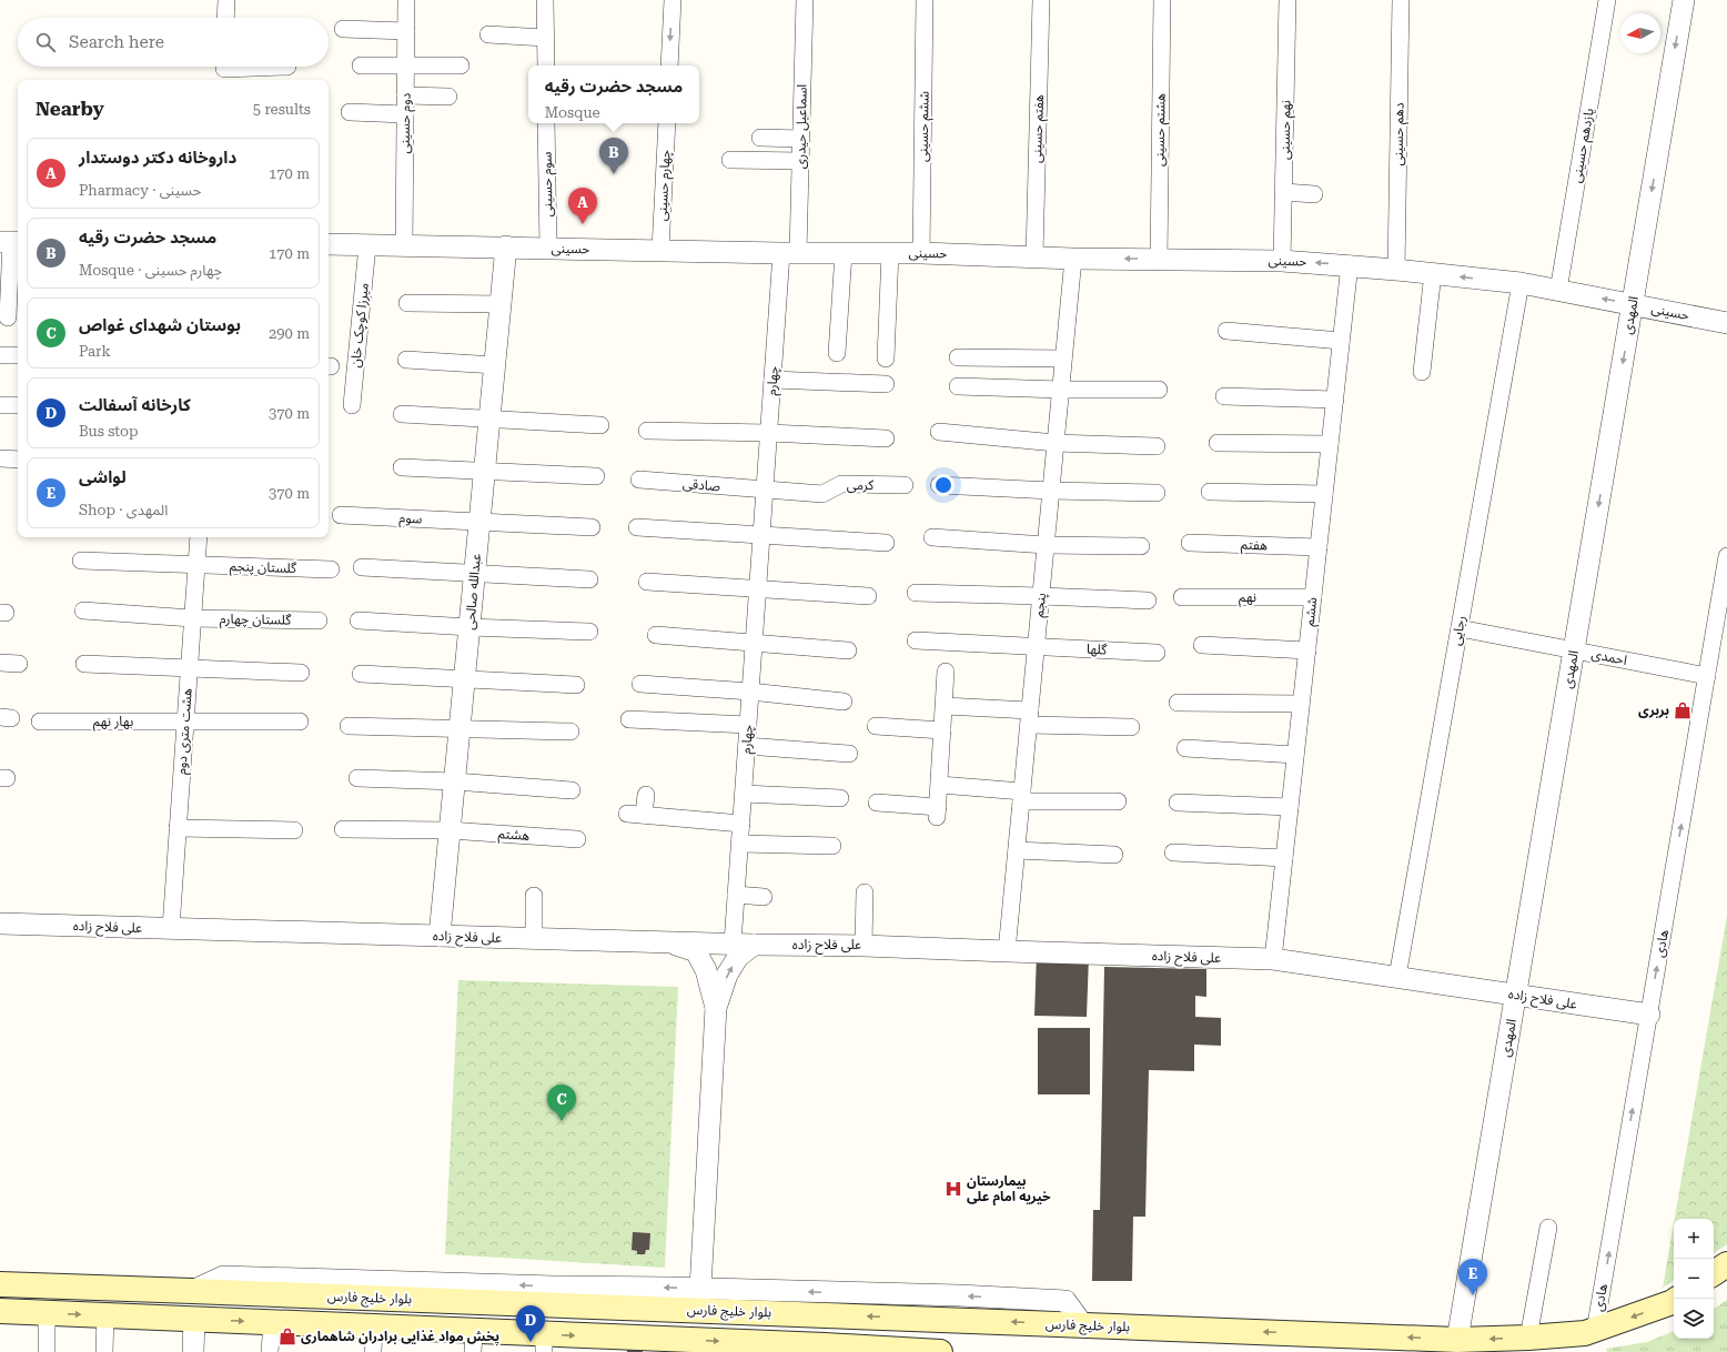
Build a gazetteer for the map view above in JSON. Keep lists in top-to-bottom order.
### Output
{
  "streets": {
    "main road": ["بلوار خلیج فارس"],
    "street": [
      "دوم حسینی",
      "اسماعیل حیدری",
      "ششم حسینی",
      "هفتم حسینی",
      "هشتم حسینی",
      "نهم حسینی",
      "دهم حسینی",
      "یازدهم حسینی",
      "سوم حسینی",
      "چهارم حسینی",
      "حسینی",
      "المهدی",
      "میرزا کوچک خان",
      "چهارم",
      "صادقی",
      "کرمی",
      "سوم",
      "هفتم",
      "گلستان پنجم",
      "عبدالله صالحی",
      "نهم",
      "پنجم",
      "ششم",
      "گلستان چهارم",
      "رجایی",
      "گلها",
      "احمدی",
      "بهار نهم",
      "هشت متری دوم",
      "هشتم",
      "علی فلاح زاده",
      "هادی"
    ]
  },
  "crossings": [
    ["دوم حسینی", "حسینی"],
    ["اسماعیل حیدری", "حسینی"],
    ["اسماعیل حیدری", "چهارم"],
    ["ششم حسینی", "حسینی"],
    ["هفتم حسینی", "حسینی"],
    ["هشتم حسینی", "حسینی"],
    ["نهم حسینی", "حسینی"],
    ["دهم حسینی", "حسینی"],
    ["یازدهم حسینی", "حسینی"],
    ["سوم حسینی", "حسینی"],
    ["چهارم حسینی", "حسینی"],
    ["حسینی", "المهدی"],
    ["حسینی", "میرزا کوچک خان"],
    ["حسینی", "چهارم"],
    ["حسینی", "عبدالله صالحی"],
    ["حسینی", "پنجم"],
    ["حسینی", "ششم"],
    ["حسینی", "رجایی"],
    ["المهدی", "احمدی"],
    ["المهدی", "علی فلاح زاده"],
    ["المهدی", "بلوار خلیج فارس"],
    ["چهارم", "صادقی"],
    ["چهارم", "کرمی"],
    ["چهارم", "علی فلاح زاده"],
    ["صادقی", "کرمی"],
    ["سوم", "عبدالله صالحی"],
    ["هفتم", "ششم"],
    ["گلستان پنجم", "هشت متری دوم"],
    ["عبدالله صالحی", "هشتم"],
    ["عبدالله صالحی", "علی فلاح زاده"],
    ["نهم", "ششم"],
    ["پنجم", "گلها"],
    ["پنجم", "علی فلاح زاده"],
    ["ششم", "علی فلاح زاده"],
    ["گلستان چهارم", "هشت متری دوم"],
    ["رجایی", "احمدی"],
    ["رجایی", "علی فلاح زاده"],
    ["احمدی", "هادی"],
    ["بهار نهم", "هشت متری دوم"],
    ["هشت متری دوم", "علی فلاح زاده"],
    ["علی فلاح زاده", "هادی"],
    ["هادی", "بلوار خلیج فارس"]
  ],
  "one_way": ["المهدی", "هادی"],
  "places": {
    "shop": ["بربری", "پخش مواد غذایی برادران شاهماری"],
    "hospital": ["بیمارستان خیریه امام علی"]
  },
  "north": "left",
  "page": {
    "search": "Search here",
    "popup": ["مسجد حضرت رقیه", "Mosque"],
    "heading": ["Nearby", "5 results"],
    "pins": [
      "B",
      "A",
      "C",
      "E",
      "D"
    ],
    "list": [
      {
        "mark": "A",
        "name": "داروخانه دکتر دوستدار",
        "note": "Pharmacy · حسینی",
        "value": "170 m"
      },
      {
        "mark": "B",
        "name": "مسجد حضرت رقیه",
        "note": "Mosque · چهارم حسینی",
        "value": "170 m"
      },
      {
        "mark": "C",
        "name": "بوستان شهدای غواص",
        "note": "Park",
        "value": "290 m"
      },
      {
        "mark": "D",
        "name": "کارخانه آسفالت",
        "note": "Bus stop",
        "value": "370 m"
      },
      {
        "mark": "E",
        "name": "لواشی",
        "note": "Shop · المهدی",
        "value": "370 m"
      }
    ],
    "map_buttons": ["+", "−"]
  }
}
